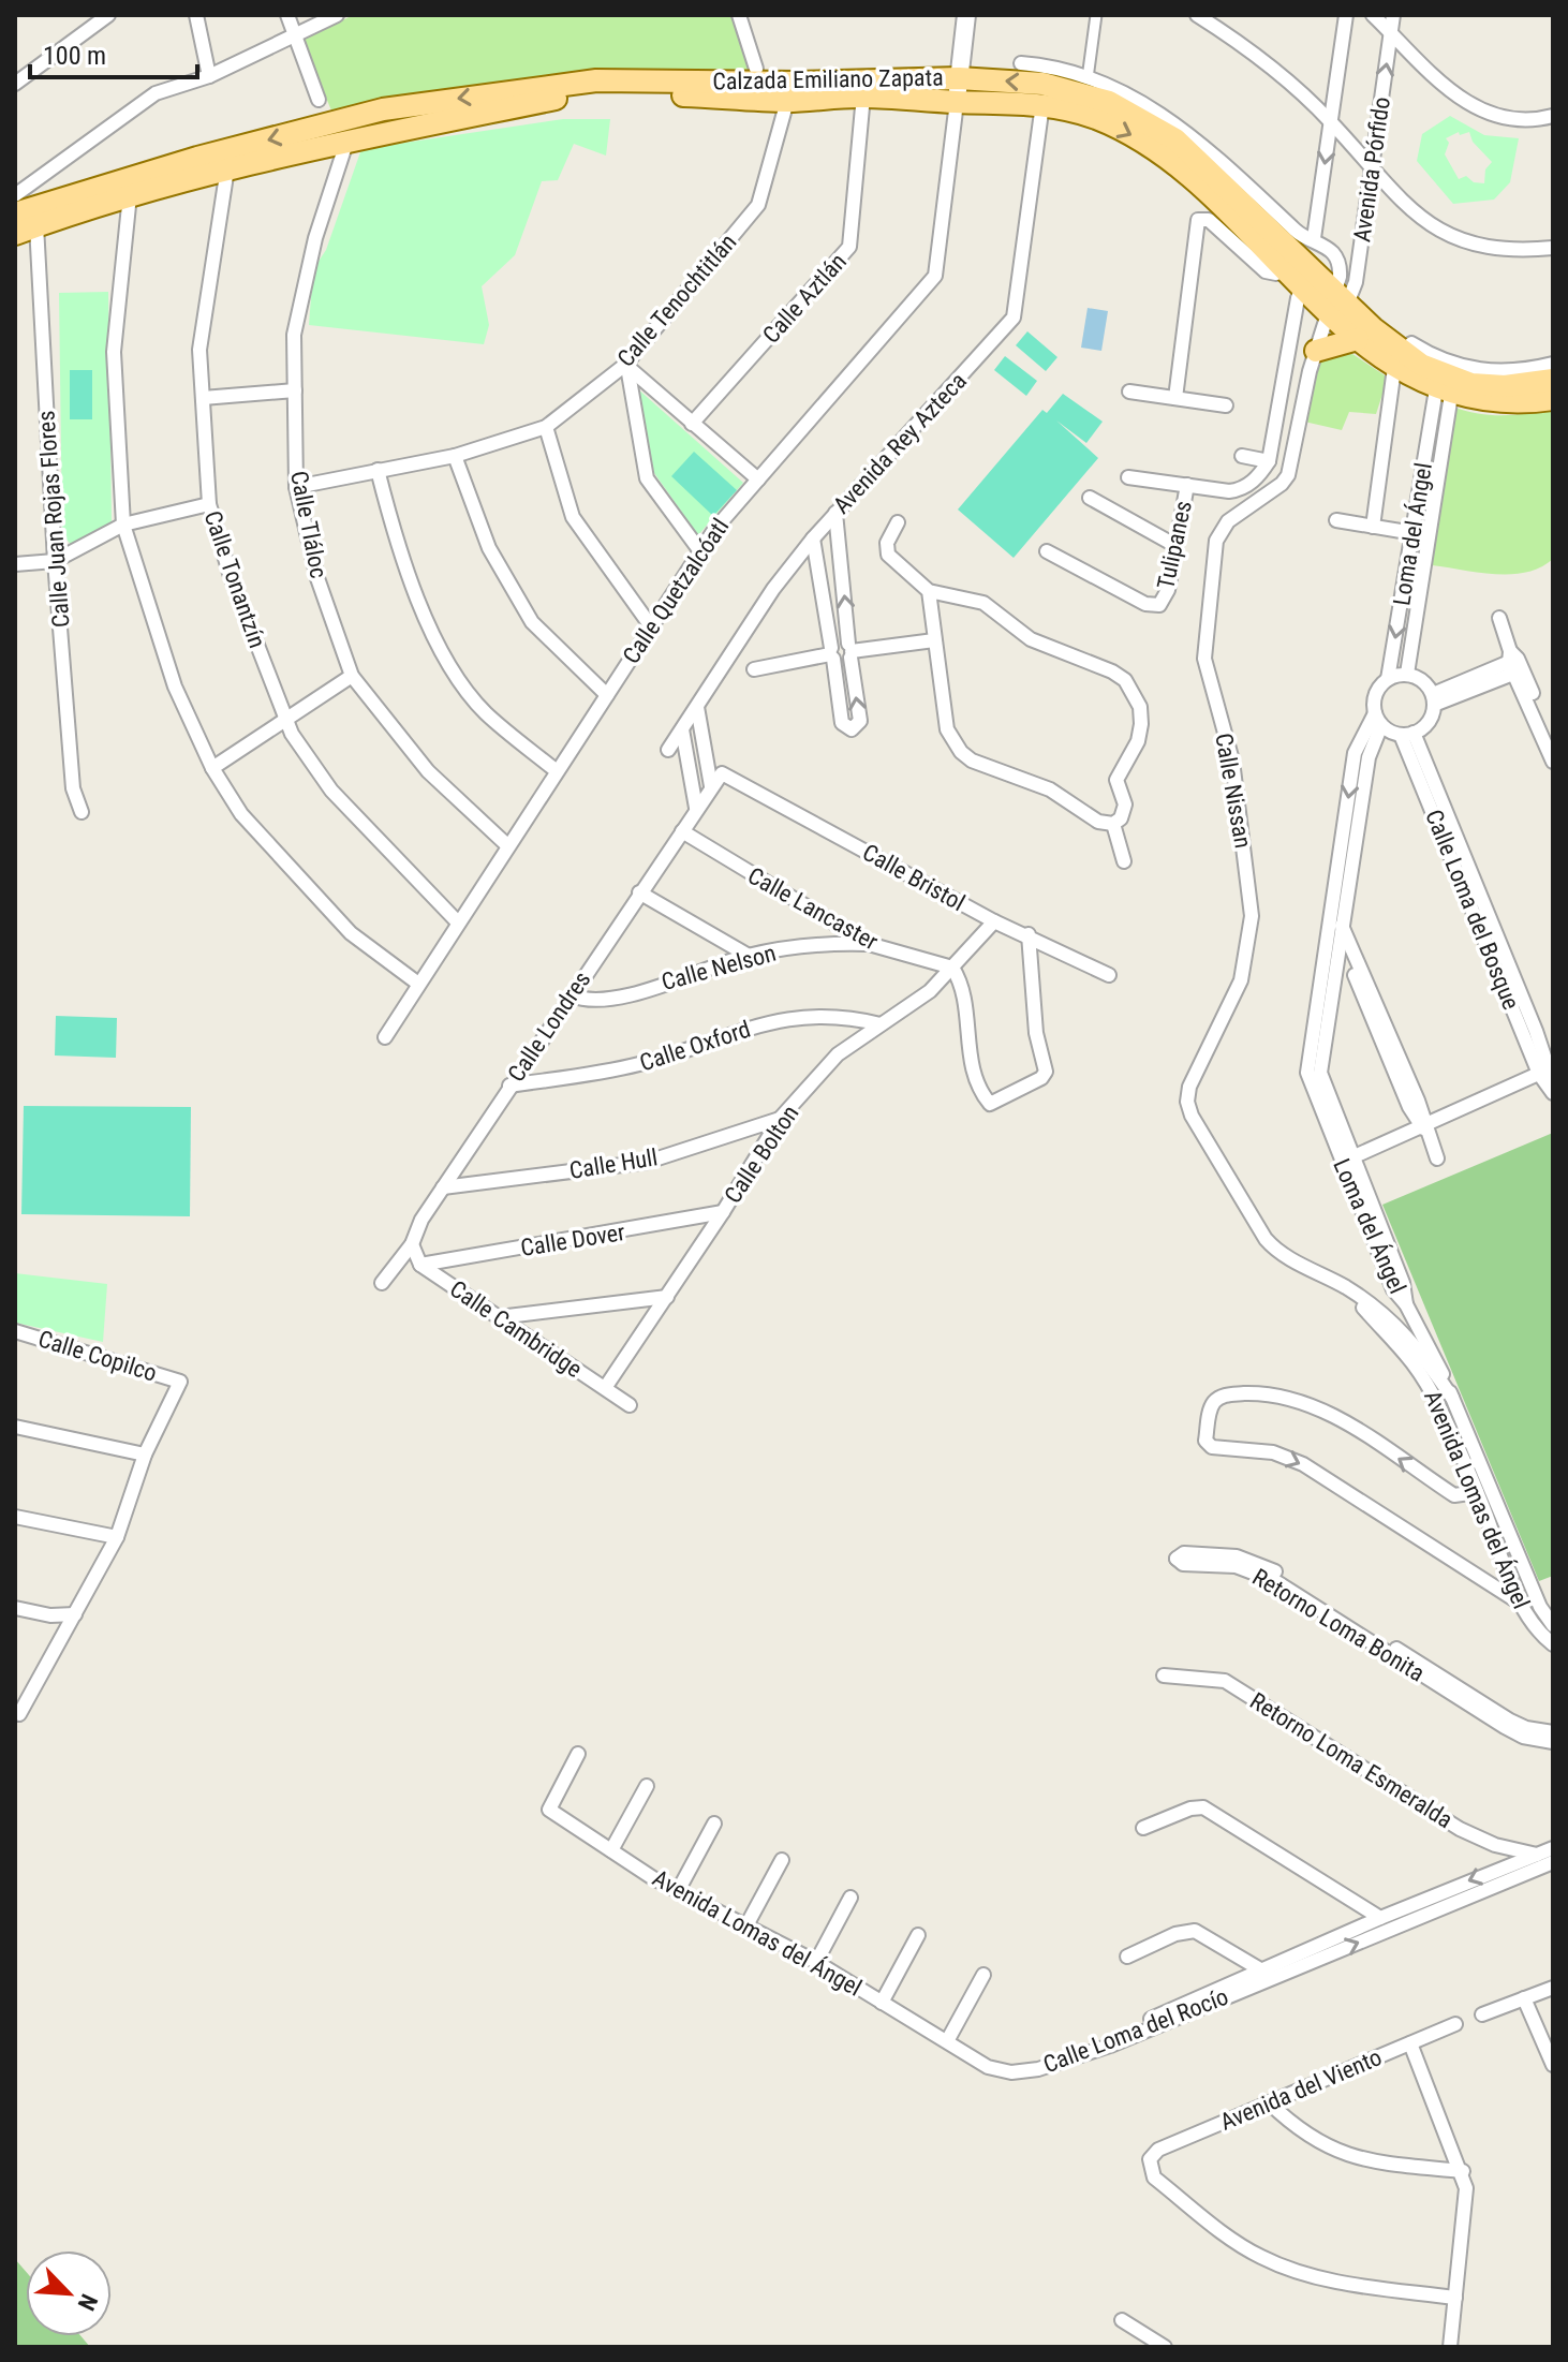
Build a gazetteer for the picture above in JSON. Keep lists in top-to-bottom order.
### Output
{
  "streets": {
    "main road": ["Calzada Emiliano Zapata"],
    "street": [
      "Avenida Pórfido",
      "Calle Aztlán",
      "Calle Tenochtitlán",
      "Avenida Rey Azteca",
      "Calle Juan Rojas Flores",
      "Calle Tláloc",
      "Loma del Ángel",
      "Tulipanes",
      "Calle Tonantzín",
      "Calle Quetzalcóatl",
      "Calle Nissan",
      "Calle Bristol",
      "Calle Lancaster",
      "Calle Loma del Bosque",
      "Calle Nelson",
      "Calle Londres",
      "Calle Oxford",
      "Calle Bolton",
      "Calle Hull",
      "Calle Dover",
      "Calle Cambridge",
      "Calle Copilco",
      "Avenida Lomas del Ángel",
      "Retorno Loma Bonita",
      "Retorno Loma Esmeralda",
      "Calle Loma del Rocío",
      "Avenida del Viento"
    ]
  },
  "crossings": [
    ["Calzada Emiliano Zapata", "Avenida Pórfido"],
    ["Calzada Emiliano Zapata", "Calle Aztlán"],
    ["Calzada Emiliano Zapata", "Calle Tenochtitlán"],
    ["Calzada Emiliano Zapata", "Avenida Rey Azteca"],
    ["Calzada Emiliano Zapata", "Calle Juan Rojas Flores"],
    ["Calzada Emiliano Zapata", "Calle Tláloc"],
    ["Calzada Emiliano Zapata", "Loma del Ángel"],
    ["Calzada Emiliano Zapata", "Calle Tonantzín"],
    ["Calzada Emiliano Zapata", "Calle Quetzalcóatl"],
    ["Calzada Emiliano Zapata", "Calle Nissan"],
    ["Avenida Pórfido", "Calle Nissan"],
    ["Calle Tenochtitlán", "Calle Tláloc"],
    ["Calle Tláloc", "Calle Quetzalcóatl"],
    ["Loma del Ángel", "Calle Loma del Bosque"],
    ["Loma del Ángel", "Avenida Lomas del Ángel"],
    ["Calle Tonantzín", "Calle Quetzalcóatl"],
    ["Calle Nissan", "Avenida Lomas del Ángel"],
    ["Calle Bristol", "Calle Londres"],
    ["Calle Bristol", "Calle Bolton"],
    ["Calle Lancaster", "Calle Nelson"],
    ["Calle Lancaster", "Calle Londres"],
    ["Calle Lancaster", "Calle Bolton"],
    ["Calle Nelson", "Calle Londres"],
    ["Calle Londres", "Calle Oxford"],
    ["Calle Londres", "Calle Hull"],
    ["Calle Oxford", "Calle Bolton"],
    ["Calle Bolton", "Calle Hull"],
    ["Calle Bolton", "Calle Dover"],
    ["Calle Bolton", "Calle Cambridge"],
    ["Calle Dover", "Calle Cambridge"],
    ["Avenida Lomas del Ángel", "Calle Loma del Rocío"],
    ["Retorno Loma Esmeralda", "Calle Loma del Rocío"]
  ],
  "scale_bar": "100 m",
  "north": "bottom right"
}
